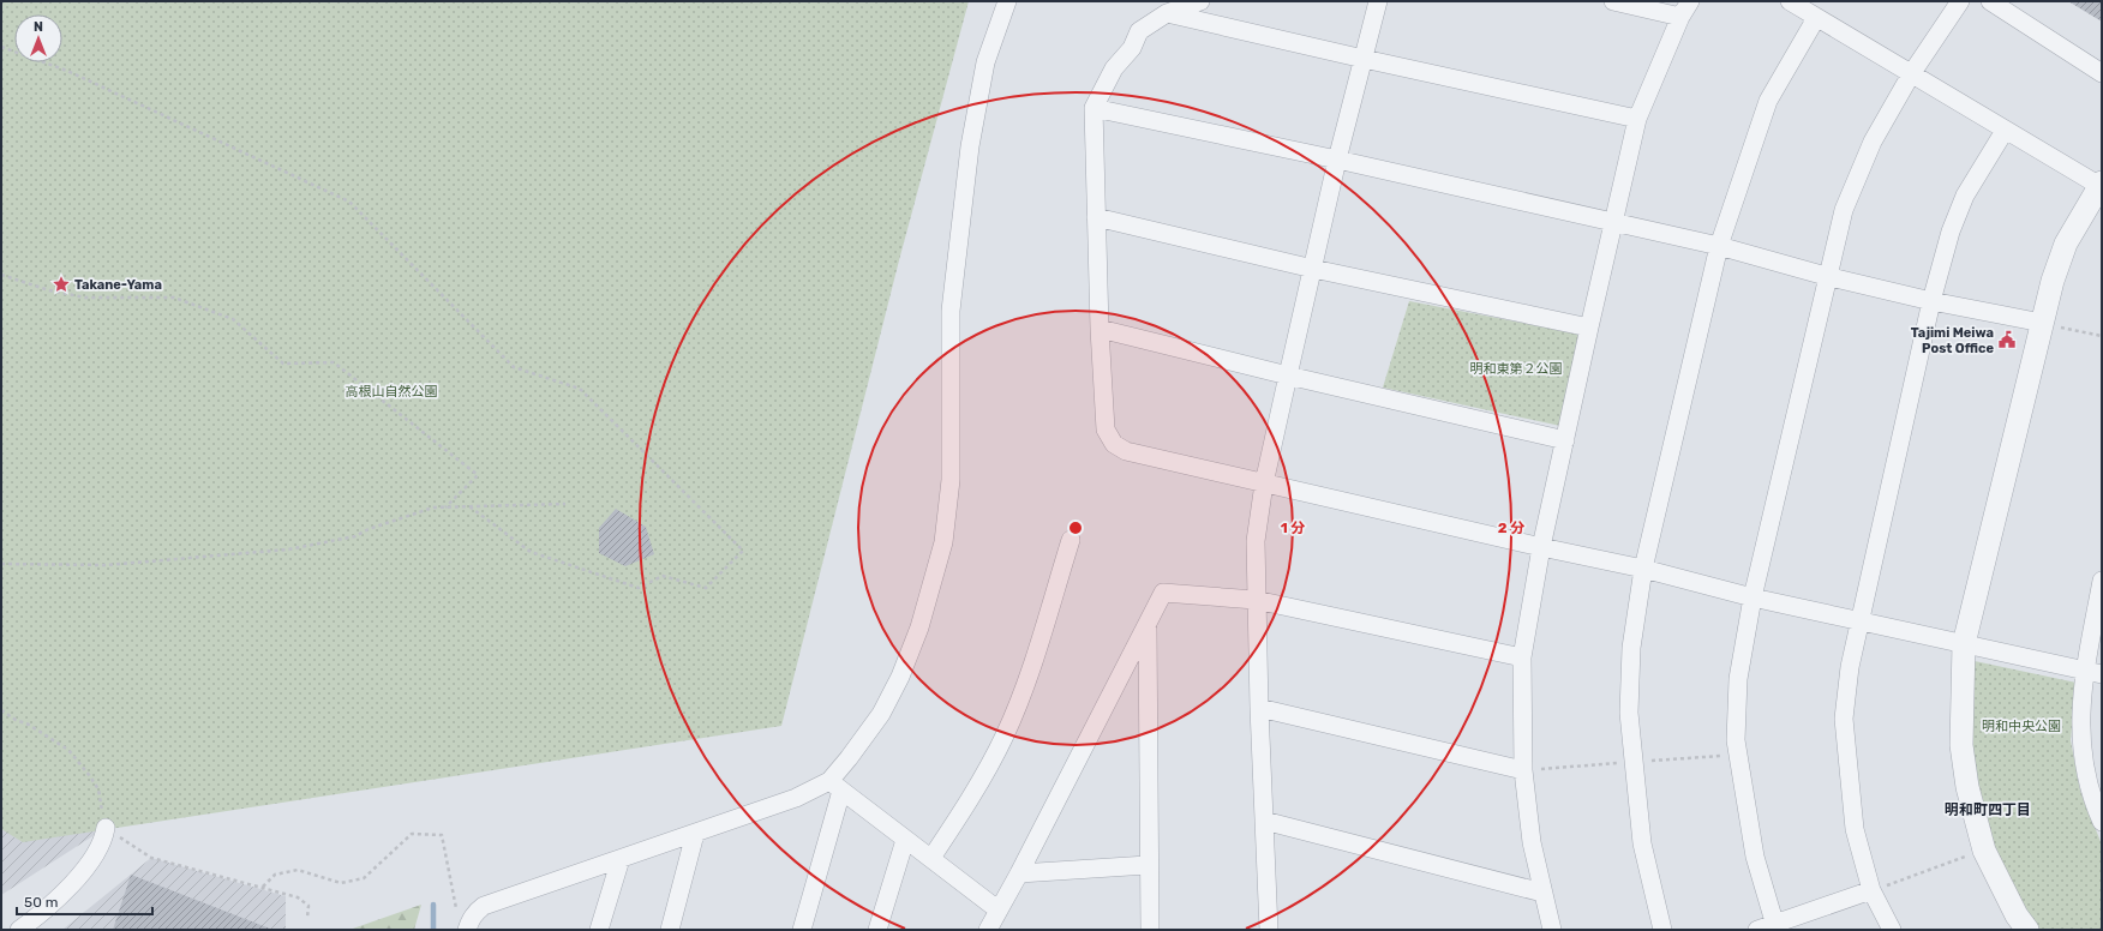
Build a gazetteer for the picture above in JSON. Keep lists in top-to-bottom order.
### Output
{
  "districts": ["明和町四丁目"],
  "parks": ["明和東第２公園", "高根山自然公園", "明和中央公園"],
  "places": {
    "place": ["Takane-Yama"],
    "public building": ["Tajimi Meiwa Post Office"]
  },
  "scale_bar": "50 m",
  "north": "top",
  "rings": ["1 分", "2 分"]
}
